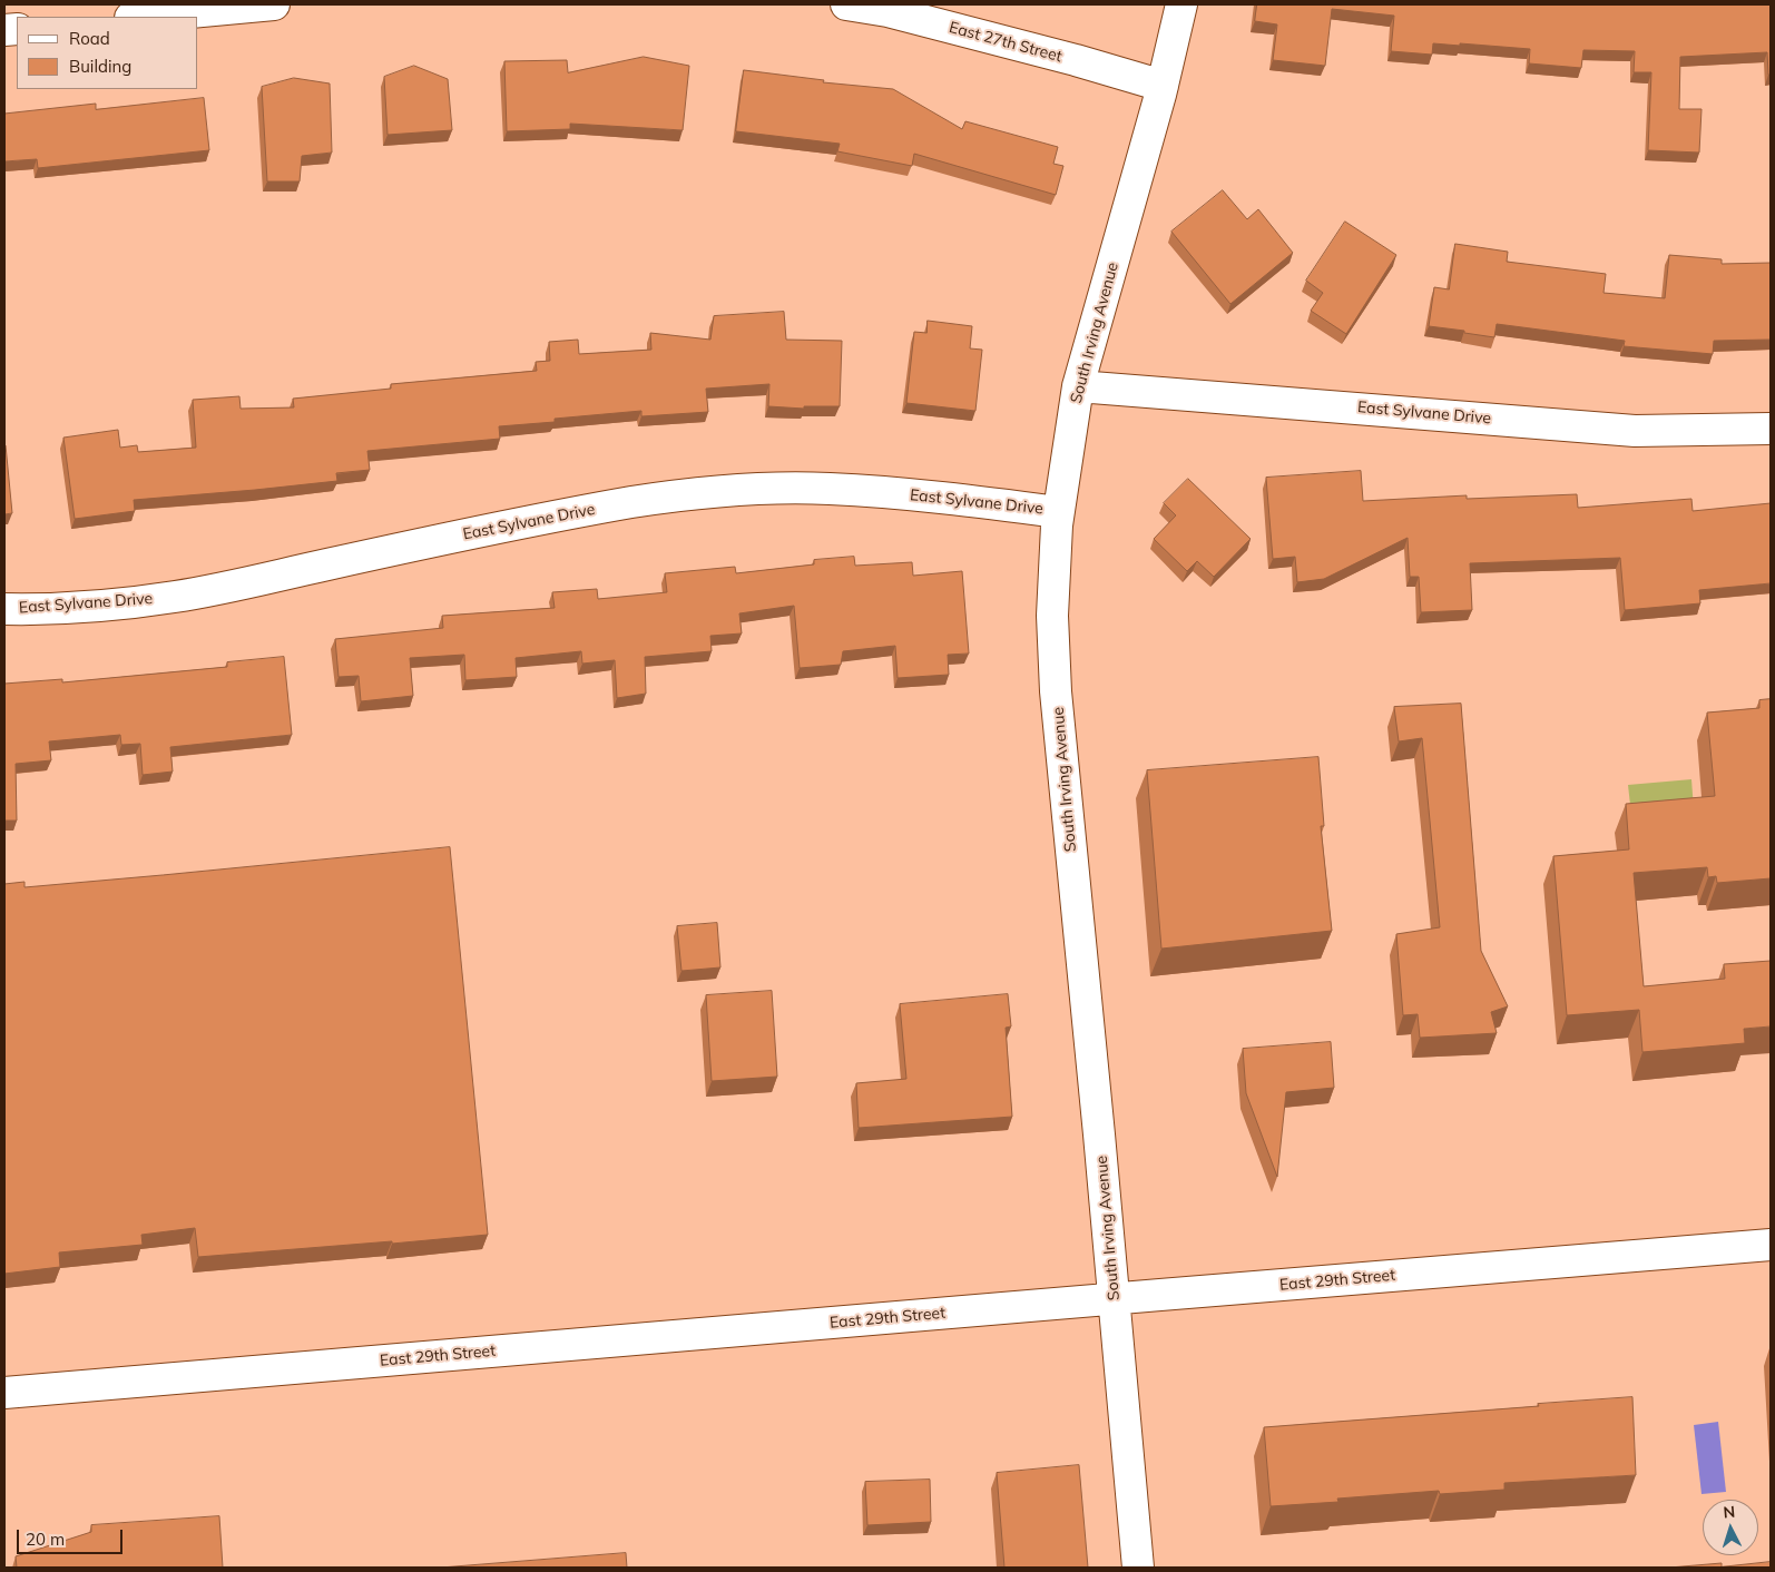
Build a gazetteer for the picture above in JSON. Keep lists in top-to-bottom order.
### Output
{
  "streets": {
    "street": [
      "East 27th Street",
      "South Irving Avenue",
      "East Sylvane Drive",
      "East 29th Street"
    ]
  },
  "crossings": [
    ["East 27th Street", "South Irving Avenue"],
    ["South Irving Avenue", "East Sylvane Drive"],
    ["South Irving Avenue", "East 29th Street"]
  ],
  "legend": ["Road", "Building"],
  "scale_bar": "20 m",
  "north": "top"
}
